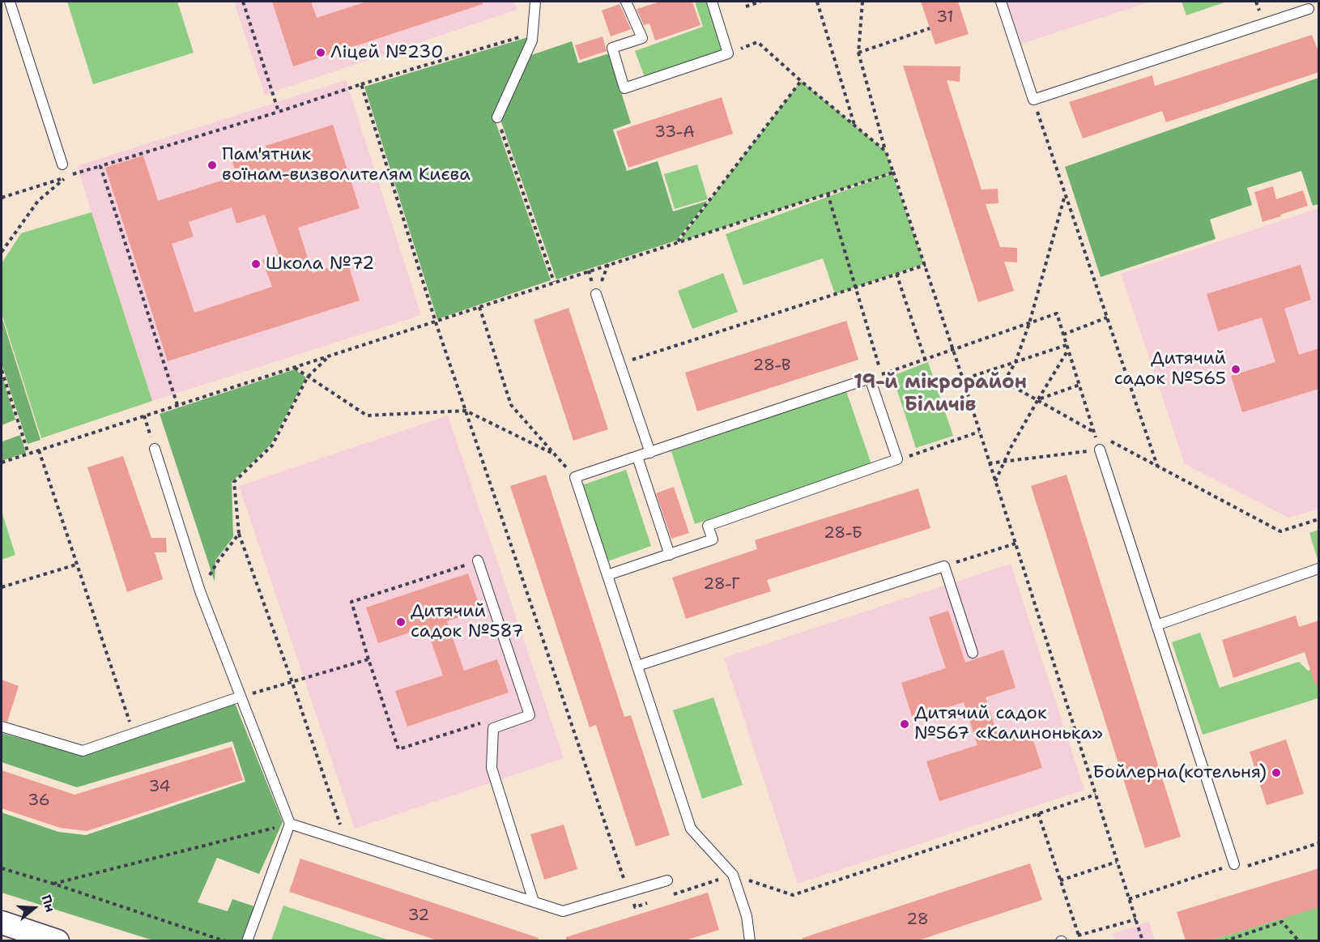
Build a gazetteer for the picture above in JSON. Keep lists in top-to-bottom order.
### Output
{
  "districts": ["19-й мікрорайон Біличів"],
  "places": [
    "Ліцей №230",
    "Пам'ятник воїнам-визволителям Києва",
    "Школа №72",
    "Дитячий садок №565",
    "Дитячий садок №587",
    "Дитячий садок №567 «Калинонька»",
    "Бойлерна(котельня)"
  ],
  "house_numbers": [
    "31",
    "33-А",
    "28-В",
    "28-Б",
    "28-Г",
    "34",
    "36",
    "32",
    "28"
  ],
  "north": "right"
}
